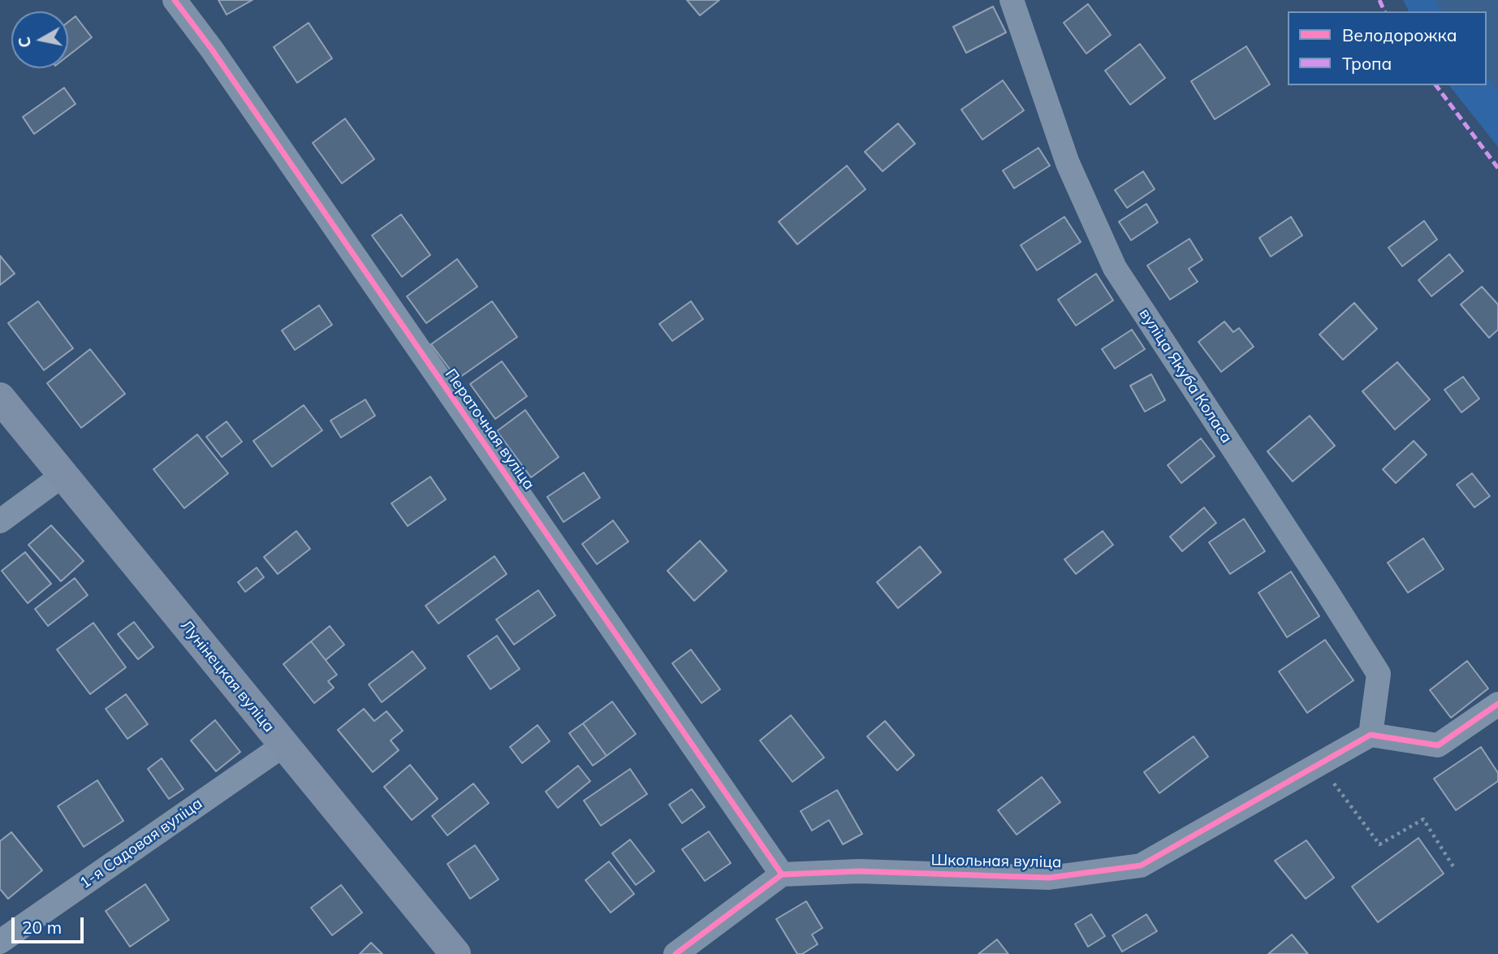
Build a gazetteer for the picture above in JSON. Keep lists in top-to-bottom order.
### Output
{
  "streets": {
    "main road": ["Лунінецкая вуліца"],
    "street": [
      "вуліца Якуба Коласа",
      "Ператочная вуліца",
      "1-я Садовая вуліца",
      "Школьная вуліца"
    ]
  },
  "crossings": [
    ["вуліца Якуба Коласа", "Школьная вуліца"],
    ["Ператочная вуліца", "Школьная вуліца"],
    ["Лунінецкая вуліца", "1-я Садовая вуліца"]
  ],
  "legend": ["Велодорожка", "Тропа"],
  "scale_bar": "20 m",
  "north": "left"
}
